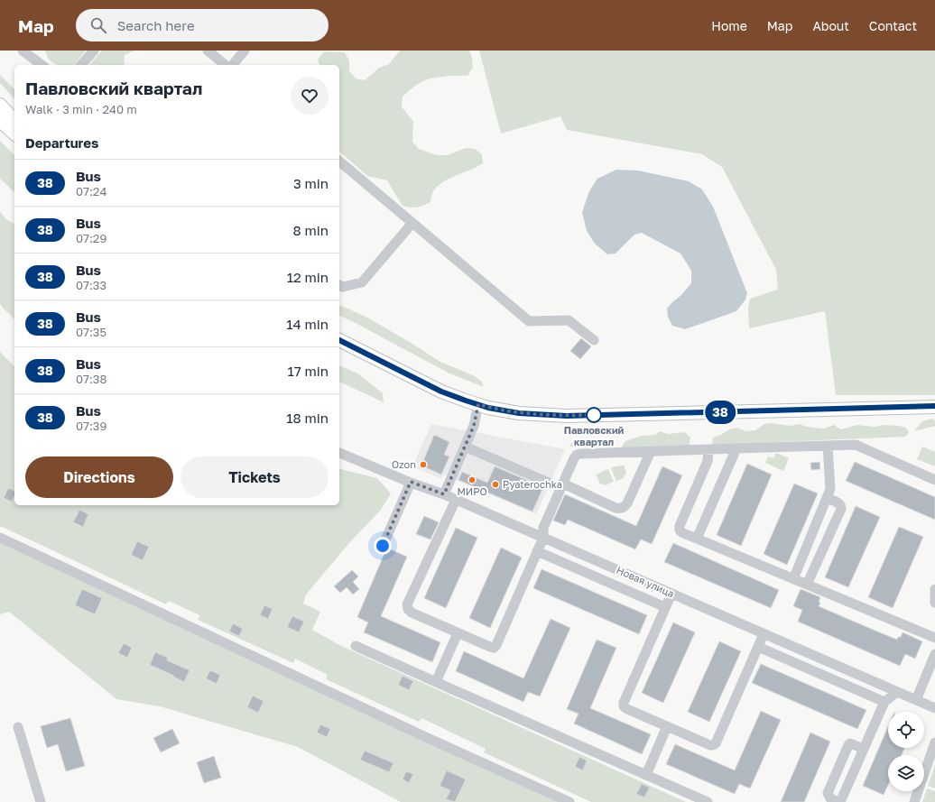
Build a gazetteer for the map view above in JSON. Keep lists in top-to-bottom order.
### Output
{
  "streets": {
    "street": ["Новая улица"]
  },
  "places": [
    "Павловский квартал",
    "Ozon",
    "МИРО",
    "Pyaterochka"
  ],
  "lines": ["bus line 38"],
  "page": {
    "header": "Map",
    "search": "Search here",
    "nav": [
      "Home",
      "Map",
      "About",
      "Contact"
    ],
    "on_map": "38",
    "heading": [
      ["Павловский квартал", "Walk · 3 min · 240 m"],
      "Departures"
    ],
    "list": [
      {
        "mark": "38",
        "name": "Bus",
        "note": "07:24",
        "value": "3 min"
      },
      {
        "mark": "38",
        "name": "Bus",
        "note": "07:29",
        "value": "8 min"
      },
      {
        "mark": "38",
        "name": "Bus",
        "note": "07:33",
        "value": "12 min"
      },
      {
        "mark": "38",
        "name": "Bus",
        "note": "07:35",
        "value": "14 min"
      },
      {
        "mark": "38",
        "name": "Bus",
        "note": "07:38",
        "value": "17 min"
      },
      {
        "mark": "38",
        "name": "Bus",
        "note": "07:39",
        "value": "18 min"
      }
    ],
    "buttons": ["Directions", "Tickets"]
  }
}
